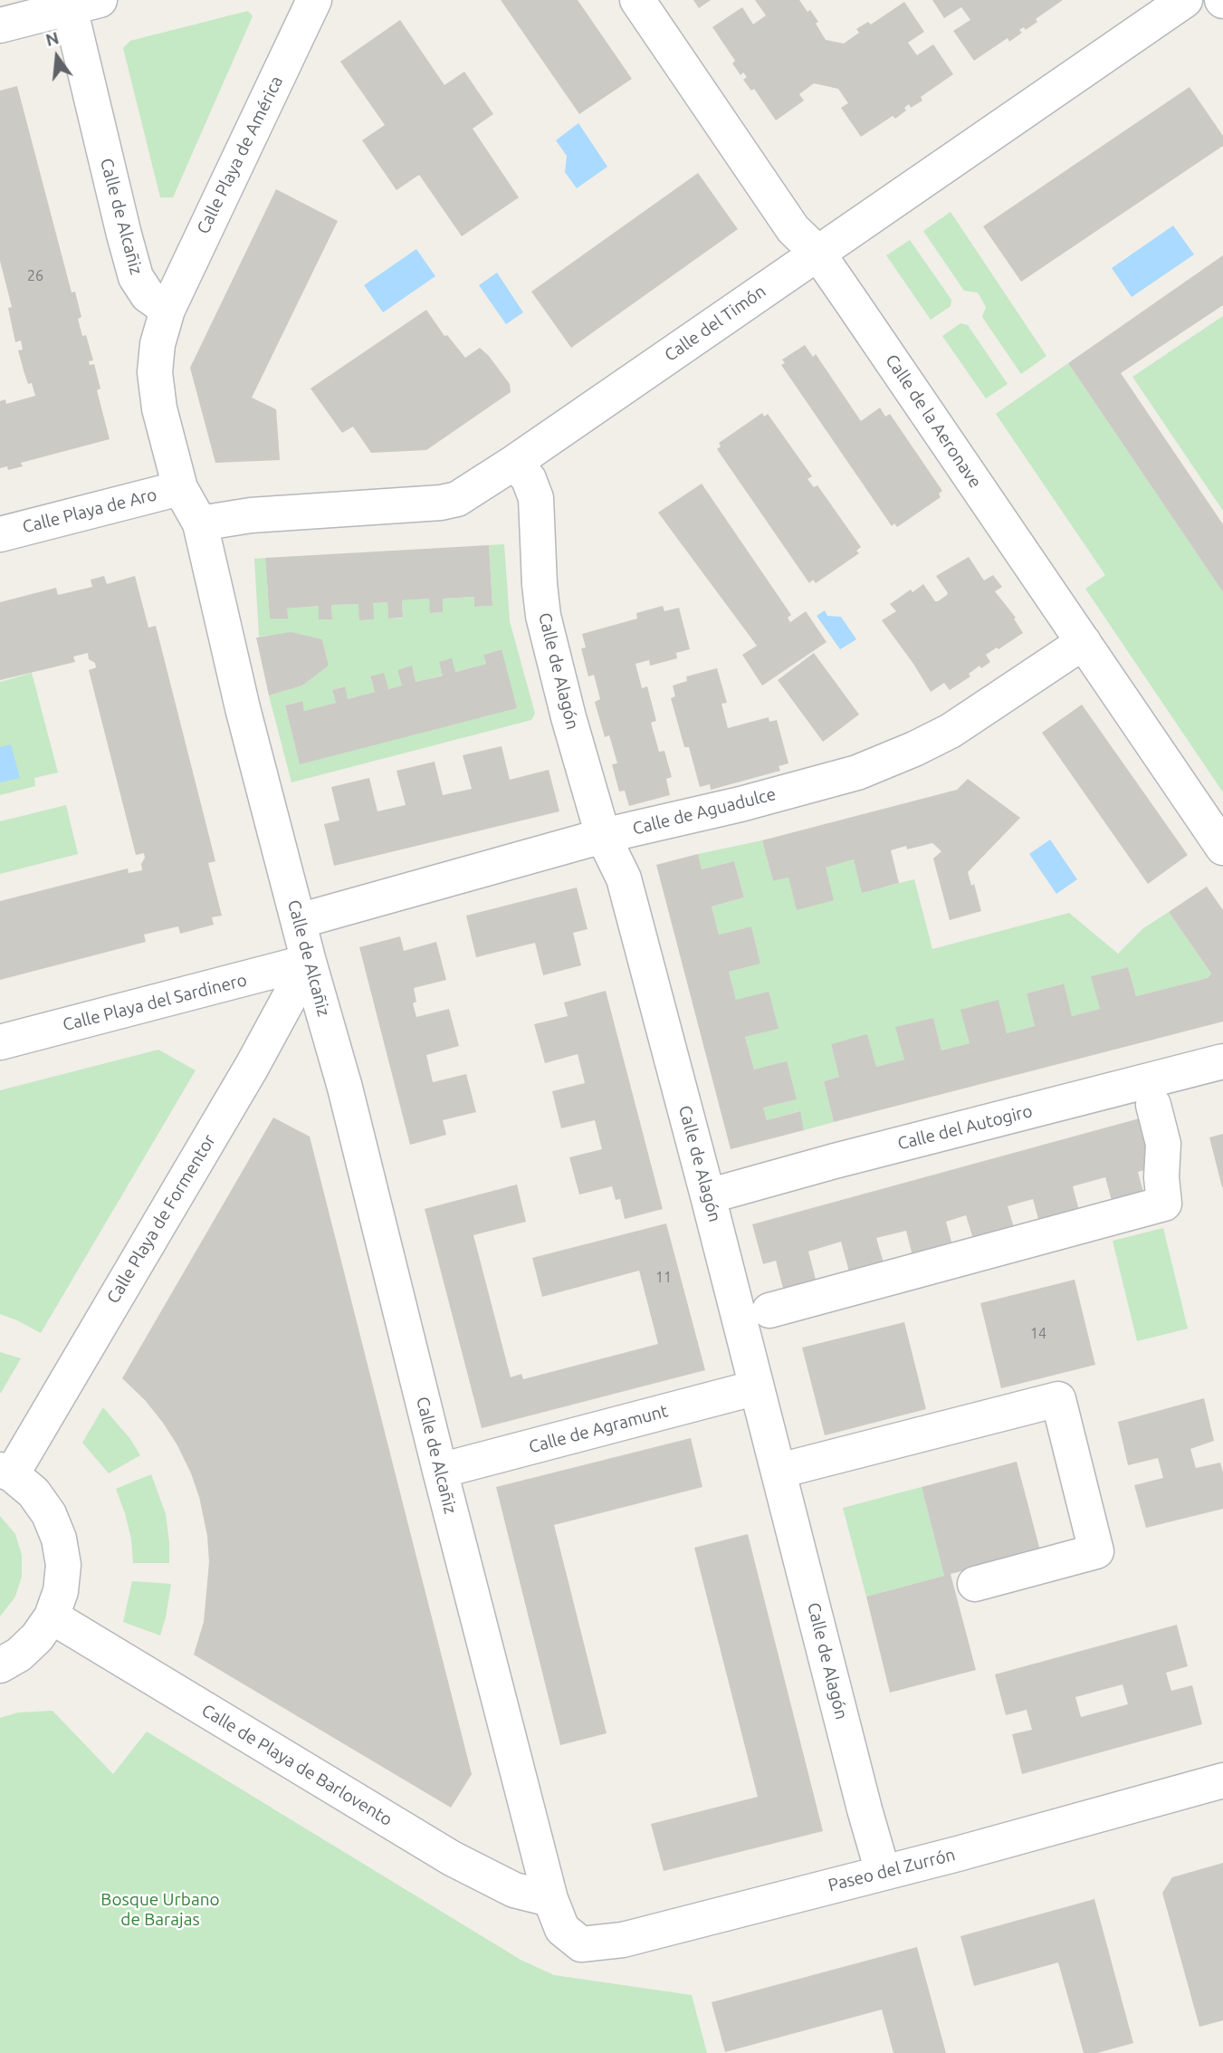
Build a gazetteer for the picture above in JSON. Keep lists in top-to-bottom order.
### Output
{
  "streets": {
    "street": [
      "Calle Playa de América",
      "Calle de Alcañiz",
      "Calle del Timón",
      "Calle de la Aeronave",
      "Calle Playa de Aro",
      "Calle de Alagón",
      "Calle de Aguadulce",
      "Calle Playa del Sardinero",
      "Calle del Autogiro",
      "Calle Playa de Formentor",
      "Calle de Agramunt",
      "Calle de Playa de Barlovento",
      "Paseo del Zurrón"
    ]
  },
  "crossings": [
    ["Calle Playa de América", "Calle de Alcañiz"],
    ["Calle de Alcañiz", "Calle del Timón"],
    ["Calle de Alcañiz", "Calle Playa de Aro"],
    ["Calle de Alcañiz", "Calle de Aguadulce"],
    ["Calle de Alcañiz", "Calle Playa del Sardinero"],
    ["Calle de Alcañiz", "Calle Playa de Formentor"],
    ["Calle de Alcañiz", "Calle de Agramunt"],
    ["Calle de Alcañiz", "Calle de Playa de Barlovento"],
    ["Calle de Alcañiz", "Paseo del Zurrón"],
    ["Calle del Timón", "Calle de la Aeronave"],
    ["Calle del Timón", "Calle de Alagón"],
    ["Calle de la Aeronave", "Calle de Aguadulce"],
    ["Calle de Alagón", "Calle de Aguadulce"],
    ["Calle de Alagón", "Calle del Autogiro"],
    ["Calle de Alagón", "Calle de Agramunt"],
    ["Calle de Alagón", "Paseo del Zurrón"],
    ["Calle Playa del Sardinero", "Calle Playa de Formentor"],
    ["Calle de Playa de Barlovento", "Paseo del Zurrón"]
  ],
  "parks": ["Bosque Urbano de Barajas"],
  "house_numbers": ["26", "11", "14"],
  "north": "top"
}
